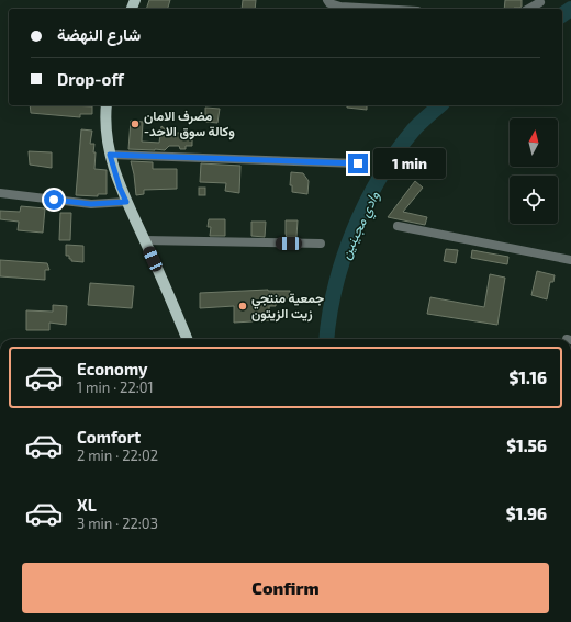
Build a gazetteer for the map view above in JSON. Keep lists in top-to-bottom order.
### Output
{
  "water": ["وادي مجينين"],
  "places": ["مضرف الامان -وكالة سوق الاحد", "جمعية منتجي زيت الزيتون"],
  "north": "top",
  "page": {
    "banner": ["شارع النهضة", "Drop-off"],
    "bubble": "1 min",
    "list": [
      {
        "name": "Economy",
        "note": "1 min · 22:01",
        "value": "$1.16"
      },
      {
        "name": "Comfort",
        "note": "2 min · 22:02",
        "value": "$1.56"
      },
      {
        "name": "XL",
        "note": "3 min · 22:03",
        "value": "$1.96"
      }
    ],
    "buttons": "Confirm"
  }
}
